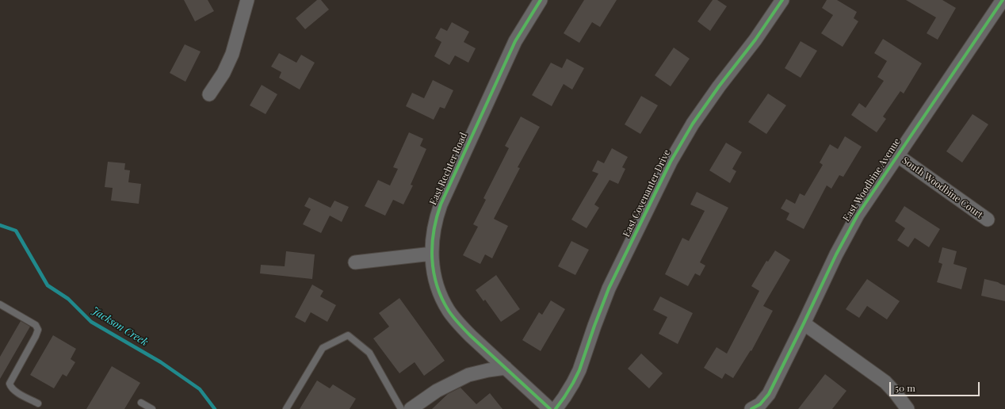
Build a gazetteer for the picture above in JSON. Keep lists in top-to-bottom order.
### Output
{
  "streets": {
    "street": [
      "East Rechter Road",
      "East Woodbine Avenue",
      "South Woodbine Court",
      "East Covenanter Drive"
    ]
  },
  "crossings": [
    ["East Woodbine Avenue", "South Woodbine Court"]
  ],
  "water": ["Jackson Creek"],
  "scale_bar": "50 m"
}
